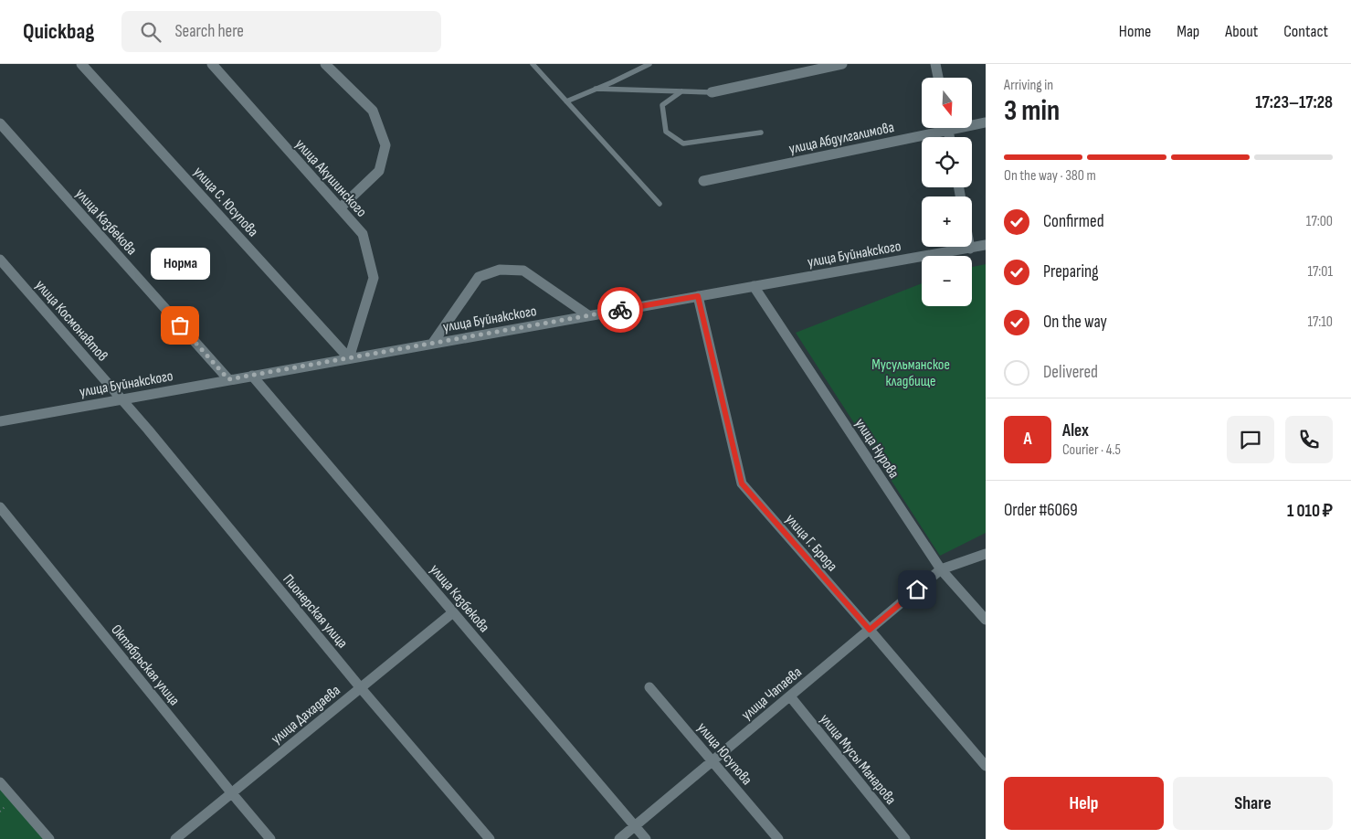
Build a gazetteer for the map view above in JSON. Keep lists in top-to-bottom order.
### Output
{
  "streets": {
    "street": [
      "улица Абдулгалимова",
      "улица Акушинского",
      "улица С. Юсупова",
      "улица Казбекова",
      "улица Буйнакского",
      "улица Космонавтов",
      "улица Нурова",
      "улица Г. Брода",
      "Пионерская улица",
      "Октябрьская улица",
      "улица Чапаева",
      "улица Дахадаева",
      "улица Юсупова",
      "улица Мусы Манарова"
    ]
  },
  "crossings": [
    ["улица Акушинского", "улица С. Юсупова"],
    ["улица Акушинского", "улица Буйнакского"],
    ["улица С. Юсупова", "улица Буйнакского"],
    ["улица Казбекова", "улица Буйнакского"],
    ["улица Казбекова", "улица Чапаева"],
    ["улица Казбекова", "улица Дахадаева"],
    ["улица Буйнакского", "улица Космонавтов"],
    ["улица Буйнакского", "улица Нурова"],
    ["улица Буйнакского", "улица Г. Брода"],
    ["улица Буйнакского", "Пионерская улица"],
    ["улица Космонавтов", "Пионерская улица"],
    ["улица Нурова", "улица Чапаева"],
    ["улица Г. Брода", "улица Чапаева"],
    ["Пионерская улица", "улица Дахадаева"],
    ["Октябрьская улица", "улица Дахадаева"],
    ["улица Чапаева", "улица Юсупова"],
    ["улица Чапаева", "улица Мусы Манарова"]
  ],
  "parks": ["Мусульманское кладбище"],
  "places": ["Норма"],
  "north": "bottom",
  "page": {
    "header": "Quickbag",
    "search": "Search here",
    "nav": [
      "Home",
      "Map",
      "About",
      "Contact"
    ],
    "heading": ["3 min", "Arriving in", "17:23–17:28"],
    "panel": [
      "Alex",
      "Courier · 4.5",
      "Order #6069",
      "1 010 ₽"
    ],
    "map_buttons": ["+", "−"],
    "bar": "On the way · 380 m",
    "list": [
      ["Confirmed", "17:00"],
      ["Preparing", "17:01"],
      ["On the way", "17:10"],
      "Delivered"
    ],
    "bubble": "Норма",
    "round": "A",
    "buttons": ["Help", "Share"]
  }
}
